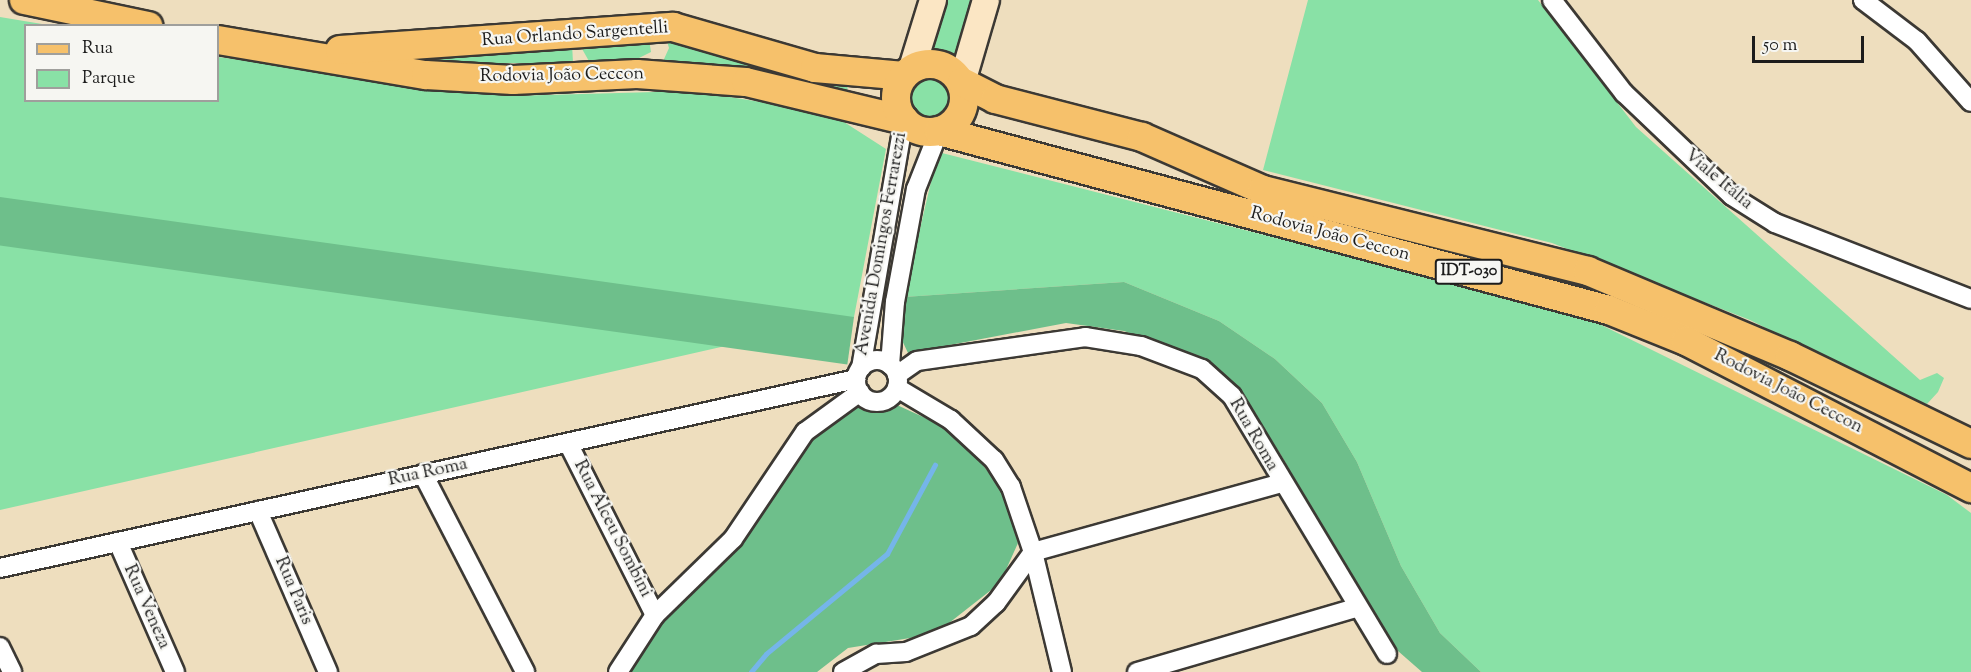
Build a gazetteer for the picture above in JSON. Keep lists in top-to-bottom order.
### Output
{
  "streets": {
    "main road": ["Rua Orlando Sargentelli", "Rodovia João Ceccon", "IDT-030"],
    "street": [
      "Viale Itália",
      "Avenida Domingos Ferrarezzi",
      "Rua Roma",
      "Rua Alceu Sombini",
      "Rua Paris",
      "Rua Veneza"
    ]
  },
  "crossings": [
    ["Rua Orlando Sargentelli", "Rodovia João Ceccon"],
    ["Rua Orlando Sargentelli", "Avenida Domingos Ferrarezzi"],
    ["Rodovia João Ceccon", "Avenida Domingos Ferrarezzi"],
    ["Avenida Domingos Ferrarezzi", "Rua Roma"],
    ["Rua Roma", "Rua Alceu Sombini"],
    ["Rua Roma", "Rua Paris"],
    ["Rua Roma", "Rua Veneza"]
  ],
  "legend": ["Rua", "Parque"],
  "scale_bar": "50 m"
}
